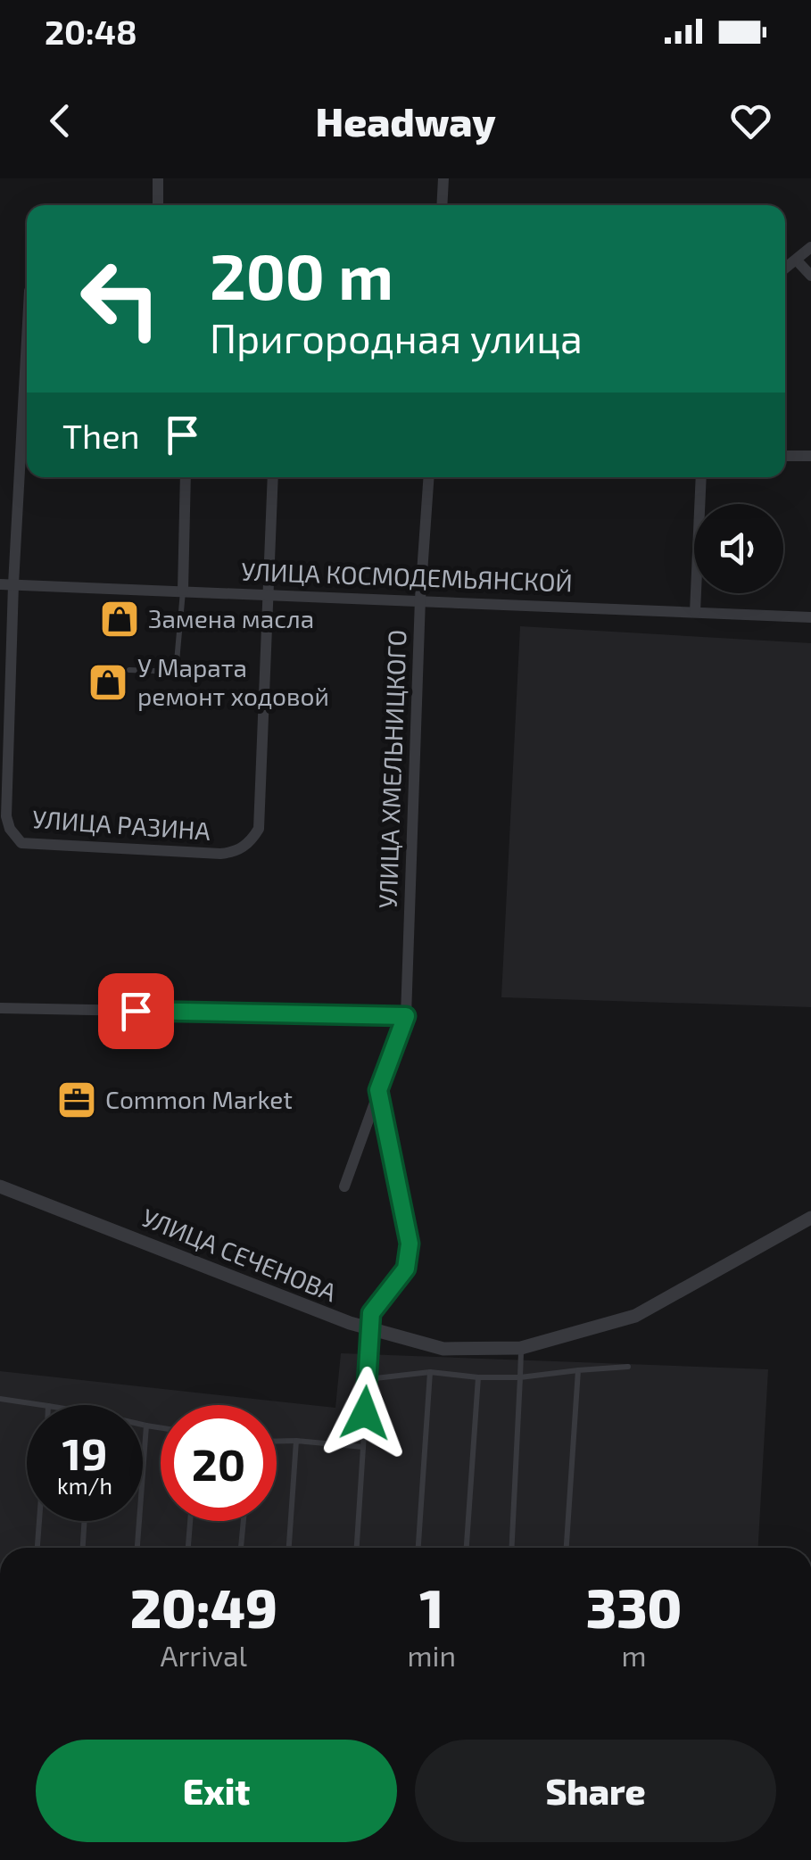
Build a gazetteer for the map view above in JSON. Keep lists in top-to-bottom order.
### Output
{
  "streets": {
    "street": [
      "УЛИЦА КОСМОДЕМЬЯНСКОЙ",
      "УЛИЦА ХМЕЛЬНИЦКОГО",
      "УЛИЦА РАЗИНА",
      "УЛИЦА СЕЧЕНОВА"
    ]
  },
  "crossings": [
    ["УЛИЦА КОСМОДЕМЬЯНСКОЙ", "УЛИЦА ХМЕЛЬНИЦКОГО"],
    ["УЛИЦА КОСМОДЕМЬЯНСКОЙ", "УЛИЦА РАЗИНА"]
  ],
  "places": {
    "shop": ["Замена масла", "У Марата ремонт ходовой"],
    "office": ["Common Market"]
  },
  "page": {
    "status": "20:48",
    "header": "Headway",
    "turn": ["200 m", "Пригородная улица"],
    "then": "Then",
    "speed": "19 km/h",
    "limit": "20",
    "eta": [
      "20:49",
      "Arrival",
      "1",
      "min",
      "330",
      "m"
    ],
    "buttons": ["Exit", "Share"]
  }
}
